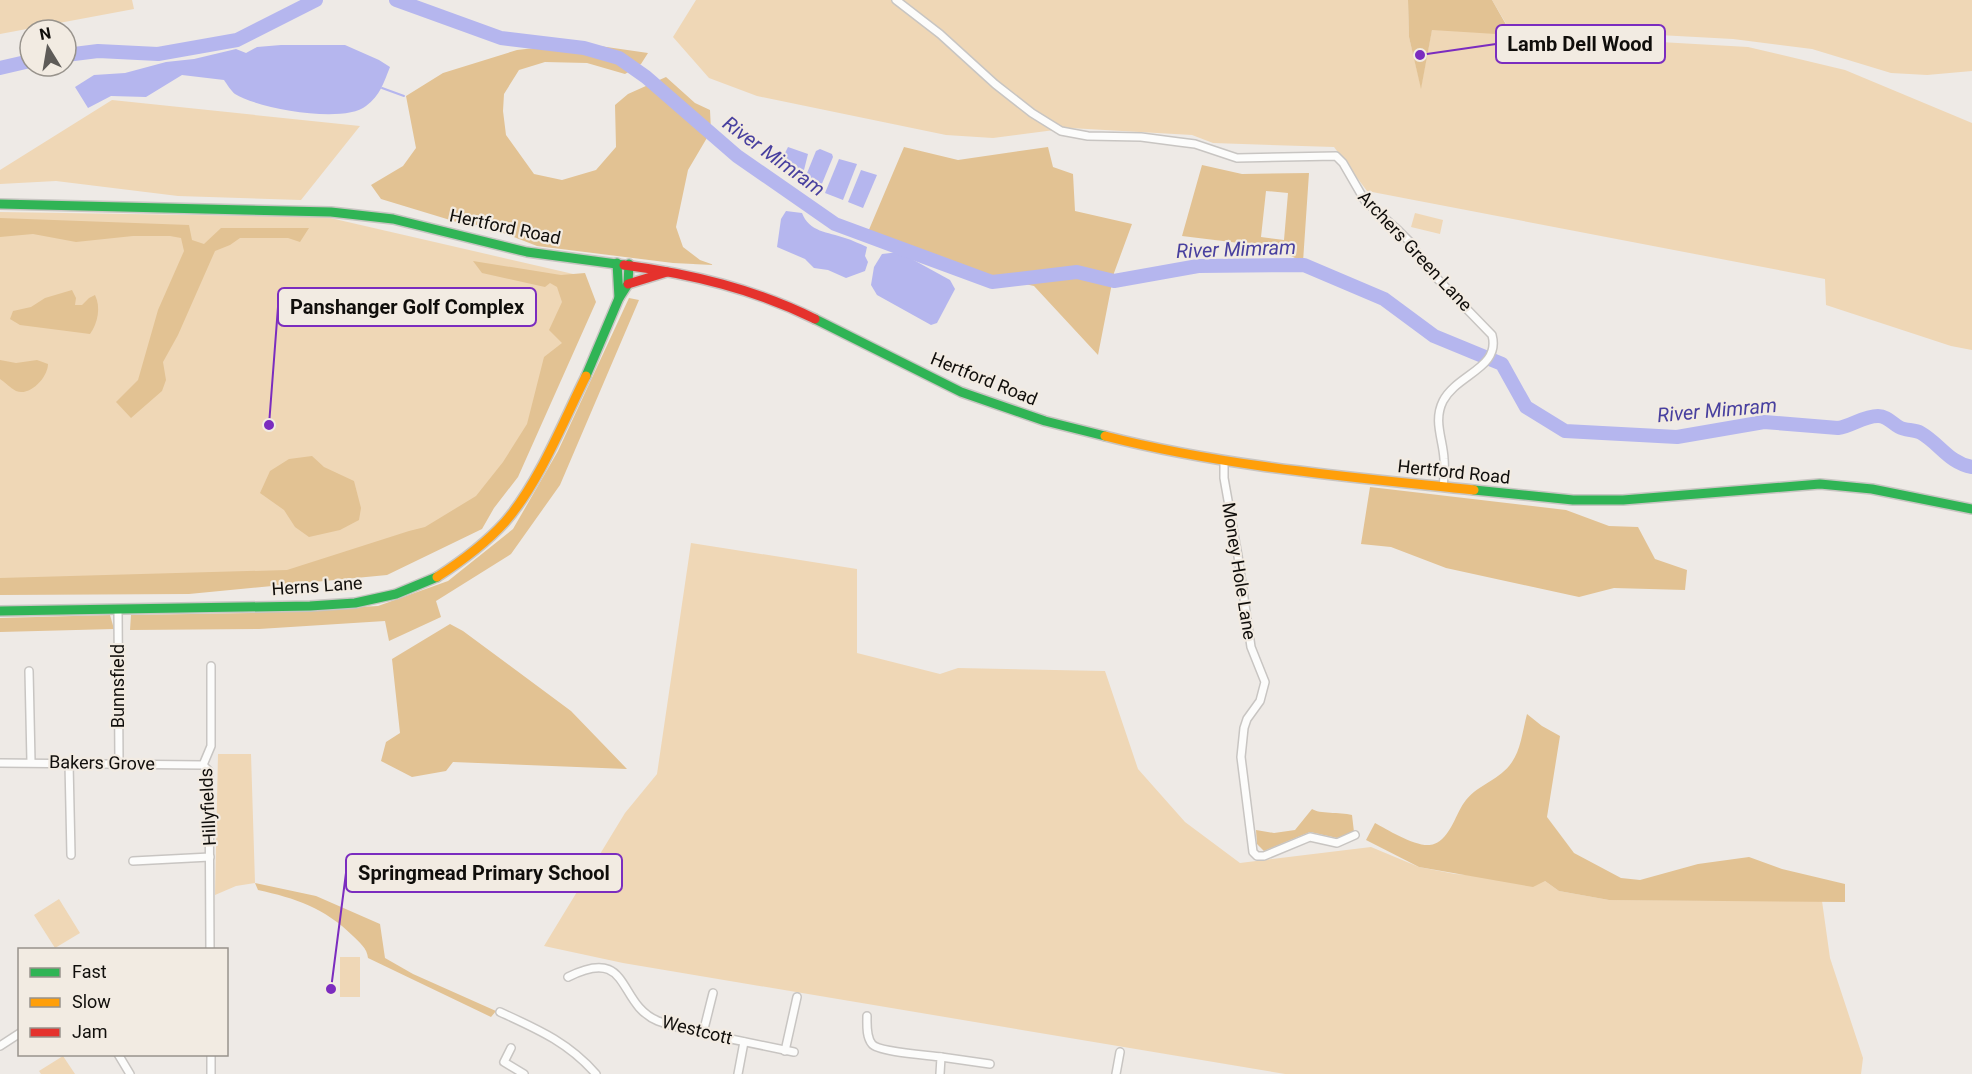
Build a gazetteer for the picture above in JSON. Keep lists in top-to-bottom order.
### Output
{
  "streets": {
    "main road": ["Hertford Road", "Herns Lane"],
    "street": [
      "Archers Green Lane",
      "Money Hole Lane",
      "Bunnsfield",
      "Bakers Grove",
      "Hillyfields",
      "Westcott"
    ]
  },
  "crossings": [
    ["Hertford Road", "Archers Green Lane"],
    ["Hertford Road", "Money Hole Lane"],
    ["Hertford Road", "Herns Lane"],
    ["Herns Lane", "Bunnsfield"],
    ["Bunnsfield", "Bakers Grove"],
    ["Bakers Grove", "Hillyfields"]
  ],
  "water": ["River Mimram"],
  "places": ["Lamb Dell Wood", "Panshanger Golf Complex", "Springmead Primary School"],
  "legend": ["Fast", "Slow", "Jam"],
  "north": "top"
}
